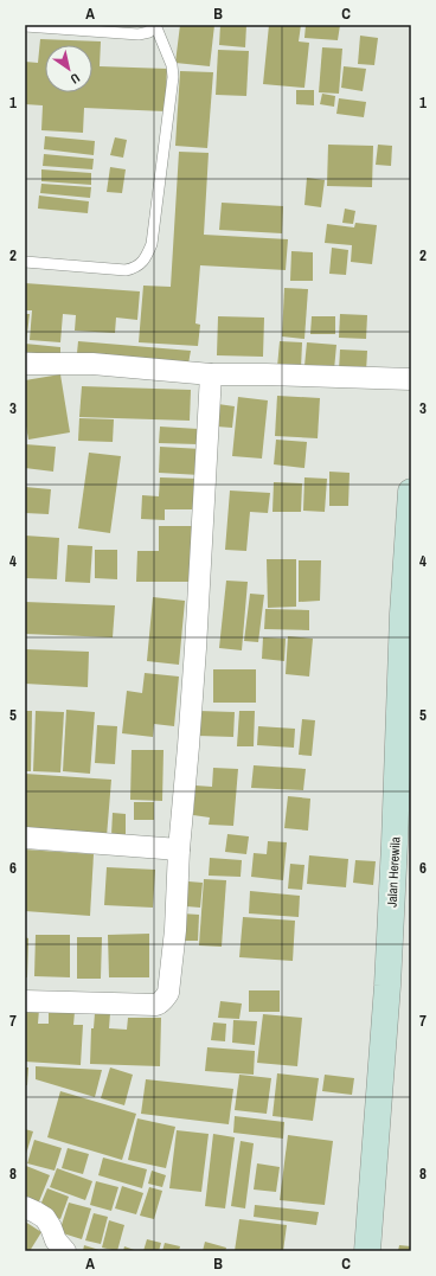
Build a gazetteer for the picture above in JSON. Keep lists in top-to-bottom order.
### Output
{
  "streets": {
    "main road": ["Jalan Herewila"]
  },
  "north": "bottom right",
  "grid": {
    "columns": ["A", "B", "C"],
    "rows": [
      "1",
      "2",
      "3",
      "4",
      "5",
      "6",
      "7",
      "8"
    ]
  }
}
